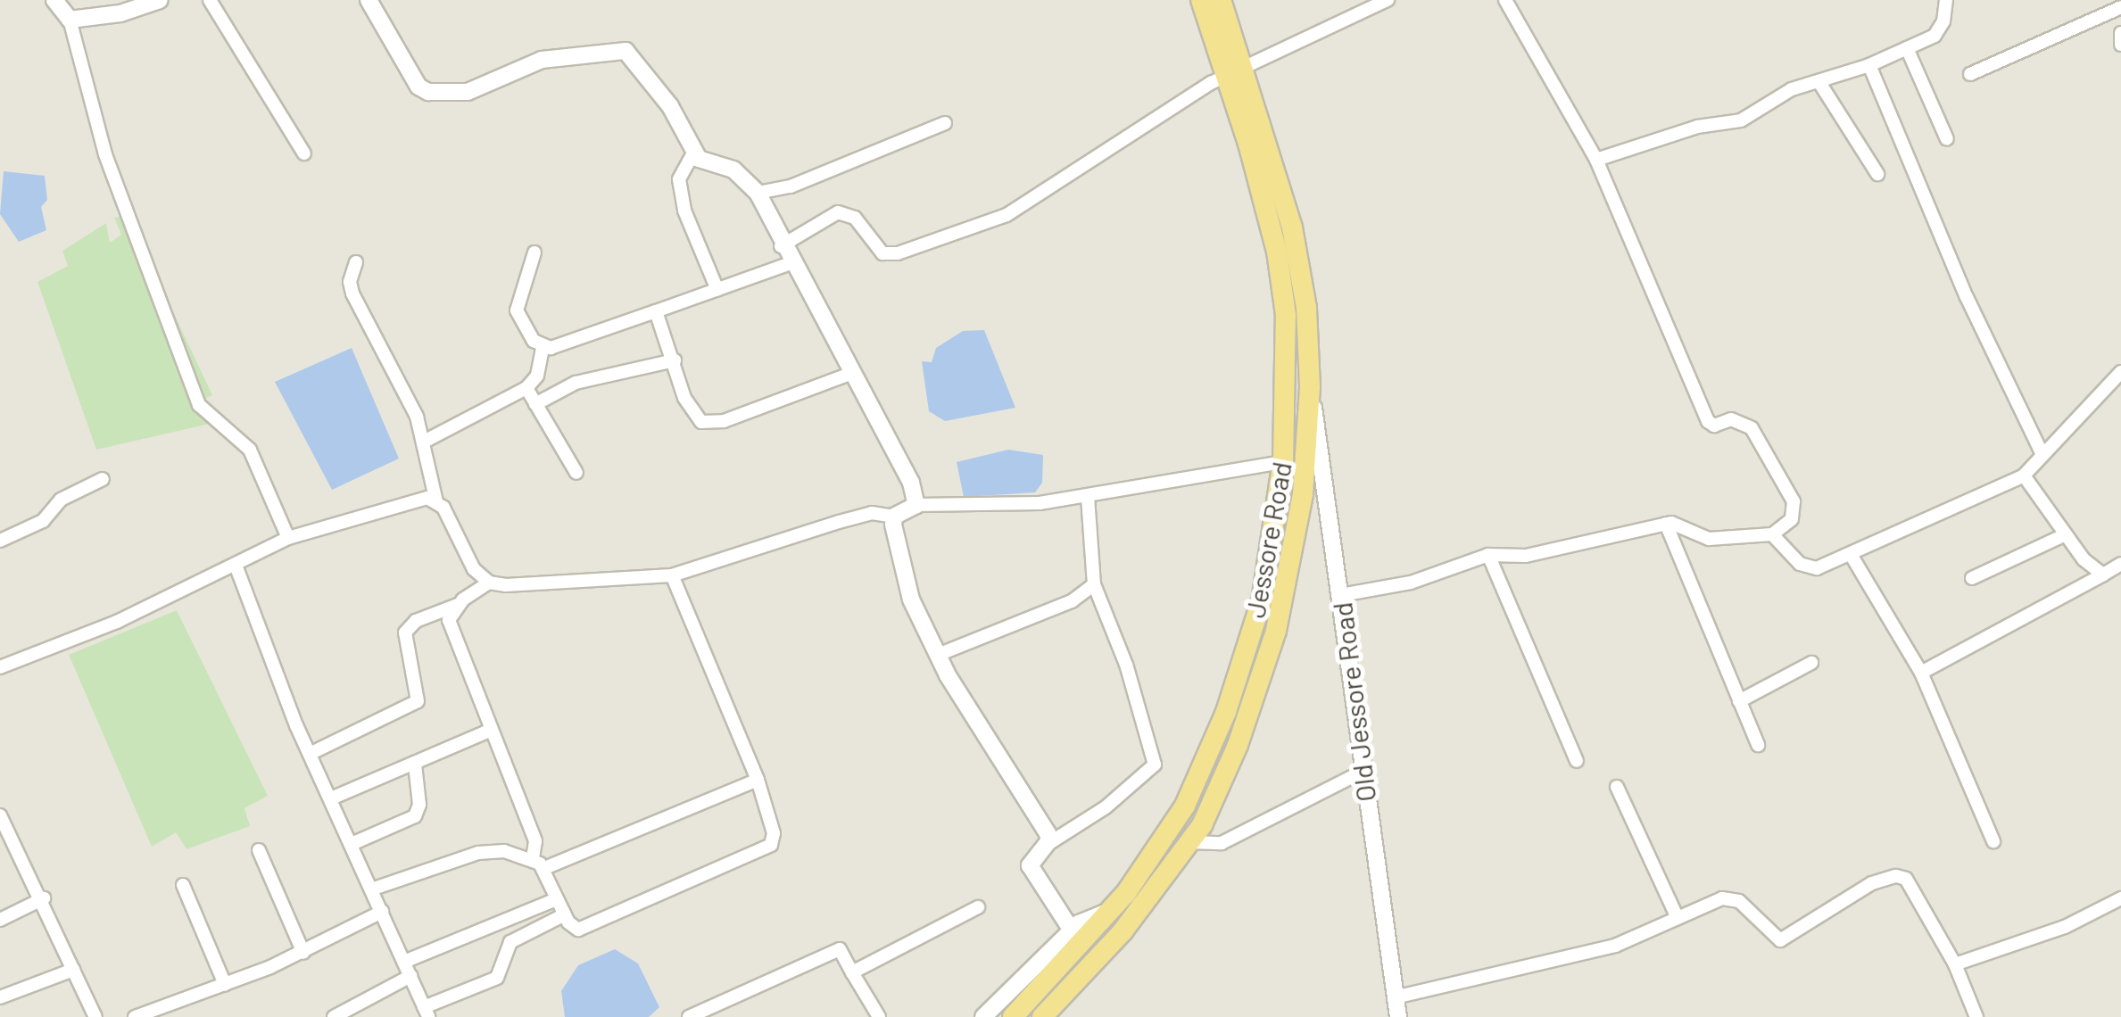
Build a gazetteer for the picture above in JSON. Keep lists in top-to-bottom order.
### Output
{
  "streets": {
    "highway": ["Jessore Road"],
    "street": ["Old Jessore Road"]
  },
  "crossings": [
    ["Jessore Road", "Old Jessore Road"]
  ]
}
